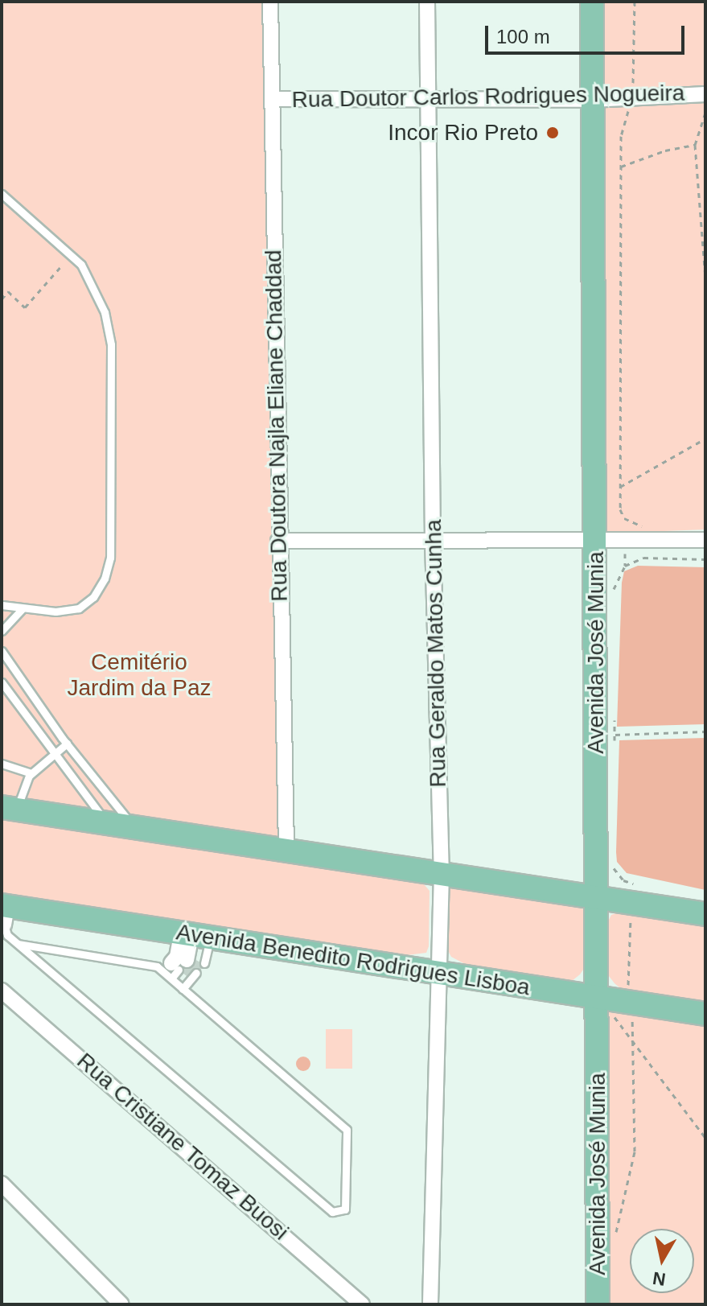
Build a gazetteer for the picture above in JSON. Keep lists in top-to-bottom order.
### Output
{
  "streets": {
    "main road": ["Avenida José Munia", "Avenida Benedito Rodrigues Lisboa"],
    "street": [
      "Rua Doutor Carlos Rodrigues Nogueira",
      "Rua Doutora Najla Eliane Chaddad",
      "Rua Geraldo Matos Cunha",
      "Rua Cristiane Tomaz Buosi"
    ]
  },
  "crossings": [
    ["Rua Doutor Carlos Rodrigues Nogueira", "Rua Doutora Najla Eliane Chaddad"],
    ["Rua Doutor Carlos Rodrigues Nogueira", "Avenida José Munia"],
    ["Rua Doutor Carlos Rodrigues Nogueira", "Rua Geraldo Matos Cunha"],
    ["Avenida José Munia", "Avenida Benedito Rodrigues Lisboa"],
    ["Rua Geraldo Matos Cunha", "Avenida Benedito Rodrigues Lisboa"]
  ],
  "parks": ["Cemitério Jardim da Paz"],
  "places": ["Incor Rio Preto"],
  "scale_bar": "100 m",
  "north": "bottom"
}
